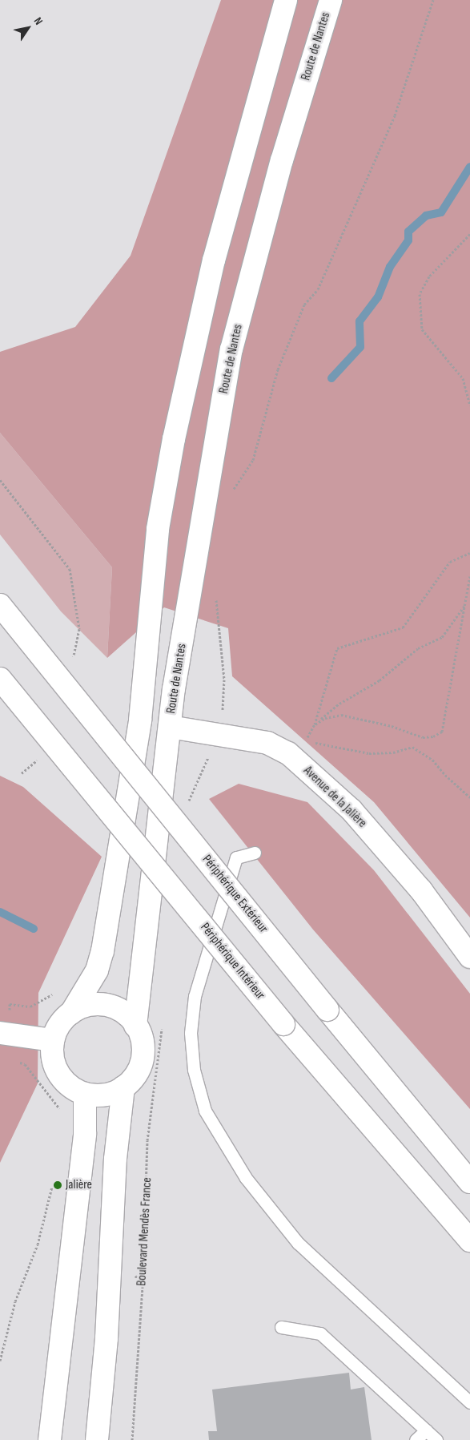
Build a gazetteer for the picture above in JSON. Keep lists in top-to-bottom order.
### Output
{
  "streets": {
    "main road": [
      "Route de Nantes",
      "Avenue de la Jalière",
      "Périphérique Extérieur",
      "Périphérique Intérieur"
    ],
    "path": ["Boulevard Mendès France"]
  },
  "crossings": [
    ["Route de Nantes", "Avenue de la Jalière"]
  ],
  "places": ["Jalière"],
  "north": "top right"
}
